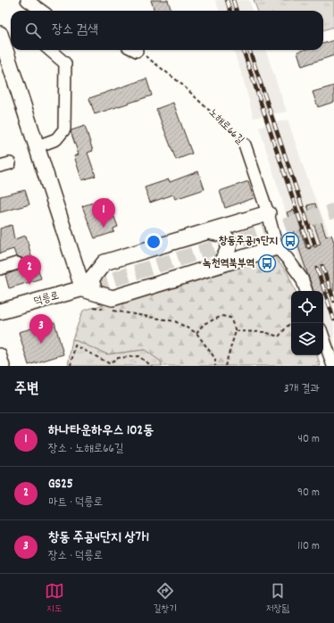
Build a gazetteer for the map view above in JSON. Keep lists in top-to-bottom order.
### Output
{
  "streets": {
    "main road": ["덕릉로"],
    "street": ["노해로66길"]
  },
  "places": {
    "bus stop": ["창동주공19단지", "녹천역북부역"]
  },
  "page": {
    "search": "장소 검색",
    "pins": ["1", "2", "3"],
    "heading": ["주변", "3개 결과"],
    "list": [
      {
        "mark": "1",
        "name": "하나타운하우스 102동",
        "note": "장소 · 노해로66길",
        "value": "40 m"
      },
      {
        "mark": "2",
        "name": "GS25",
        "note": "마트 · 덕릉로",
        "value": "90 m"
      },
      {
        "mark": "3",
        "name": "창동 주공4단지 상가1",
        "note": "장소 · 덕릉로",
        "value": "110 m"
      }
    ],
    "nav": ["지도", "길찾기", "저장됨"]
  }
}
